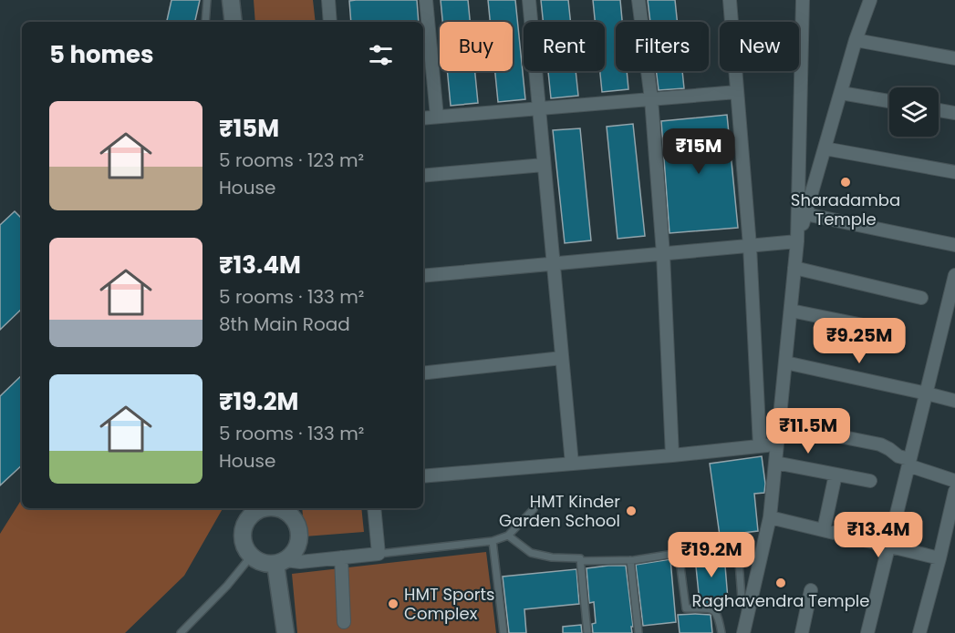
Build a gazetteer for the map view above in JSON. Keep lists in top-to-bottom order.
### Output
{
  "places": [
    "Sharadamba Temple",
    "HMT Kinder Garden School",
    "Raghavendra Temple",
    "HMT Sports Complex"
  ],
  "page": {
    "chip": [
      "Buy",
      "Rent",
      "Filters",
      "New"
    ],
    "heading": "5 homes",
    "list": [
      {
        "name": "₹15M",
        "note": "5 rooms · 123 m² · House"
      },
      {
        "name": "₹13.4M",
        "note": "5 rooms · 133 m² · 8th Main Road"
      },
      {
        "name": "₹19.2M",
        "note": "5 rooms · 133 m² · House"
      }
    ],
    "price": [
      "₹15M",
      "₹9.25M",
      "₹11.5M",
      "₹13.4M",
      "₹19.2M"
    ]
  }
}
